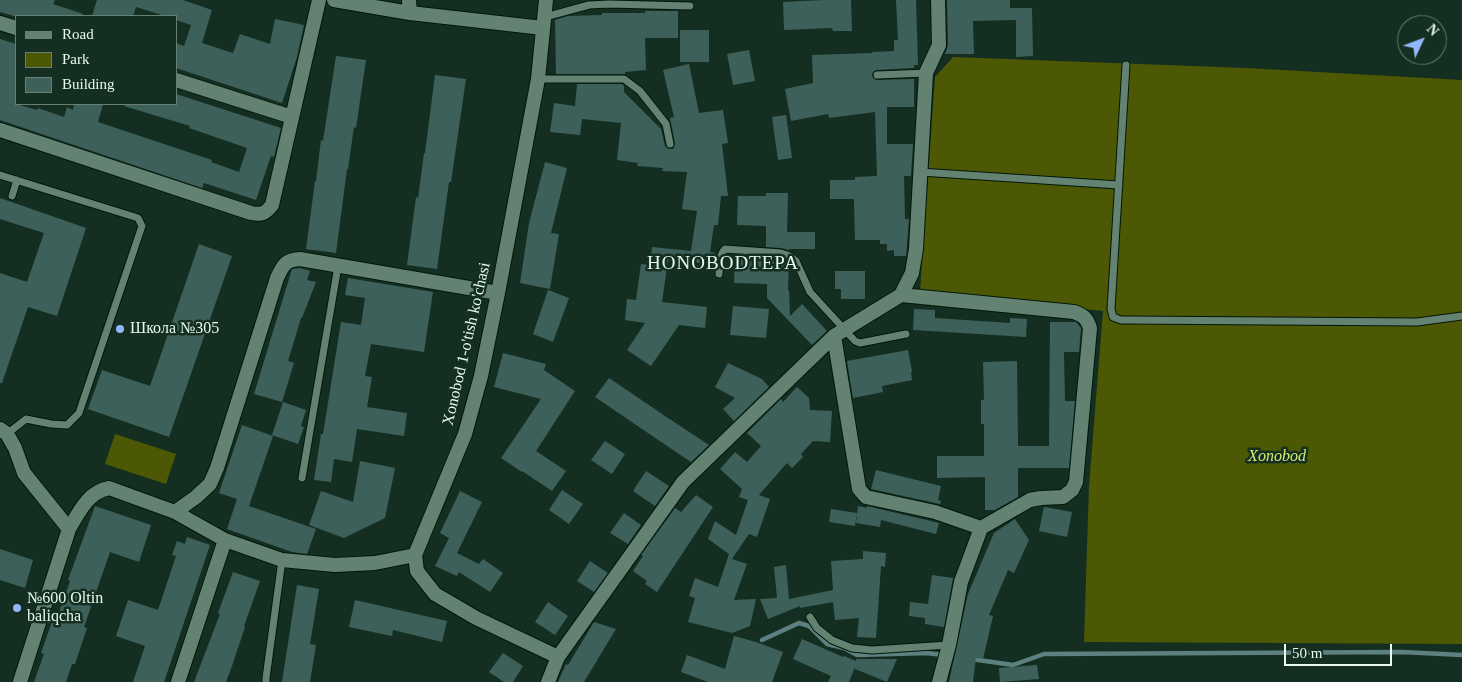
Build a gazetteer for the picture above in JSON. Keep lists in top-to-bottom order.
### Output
{
  "streets": {
    "street": ["Xonobod 1-o'tish ko'chasi"]
  },
  "districts": ["HONOBODTEPA"],
  "parks": ["Xonobod"],
  "places": ["Школа №305", "№600 Oltin baliqcha"],
  "legend": ["Road", "Park", "Building"],
  "scale_bar": "50 m",
  "north": "top right"
}
